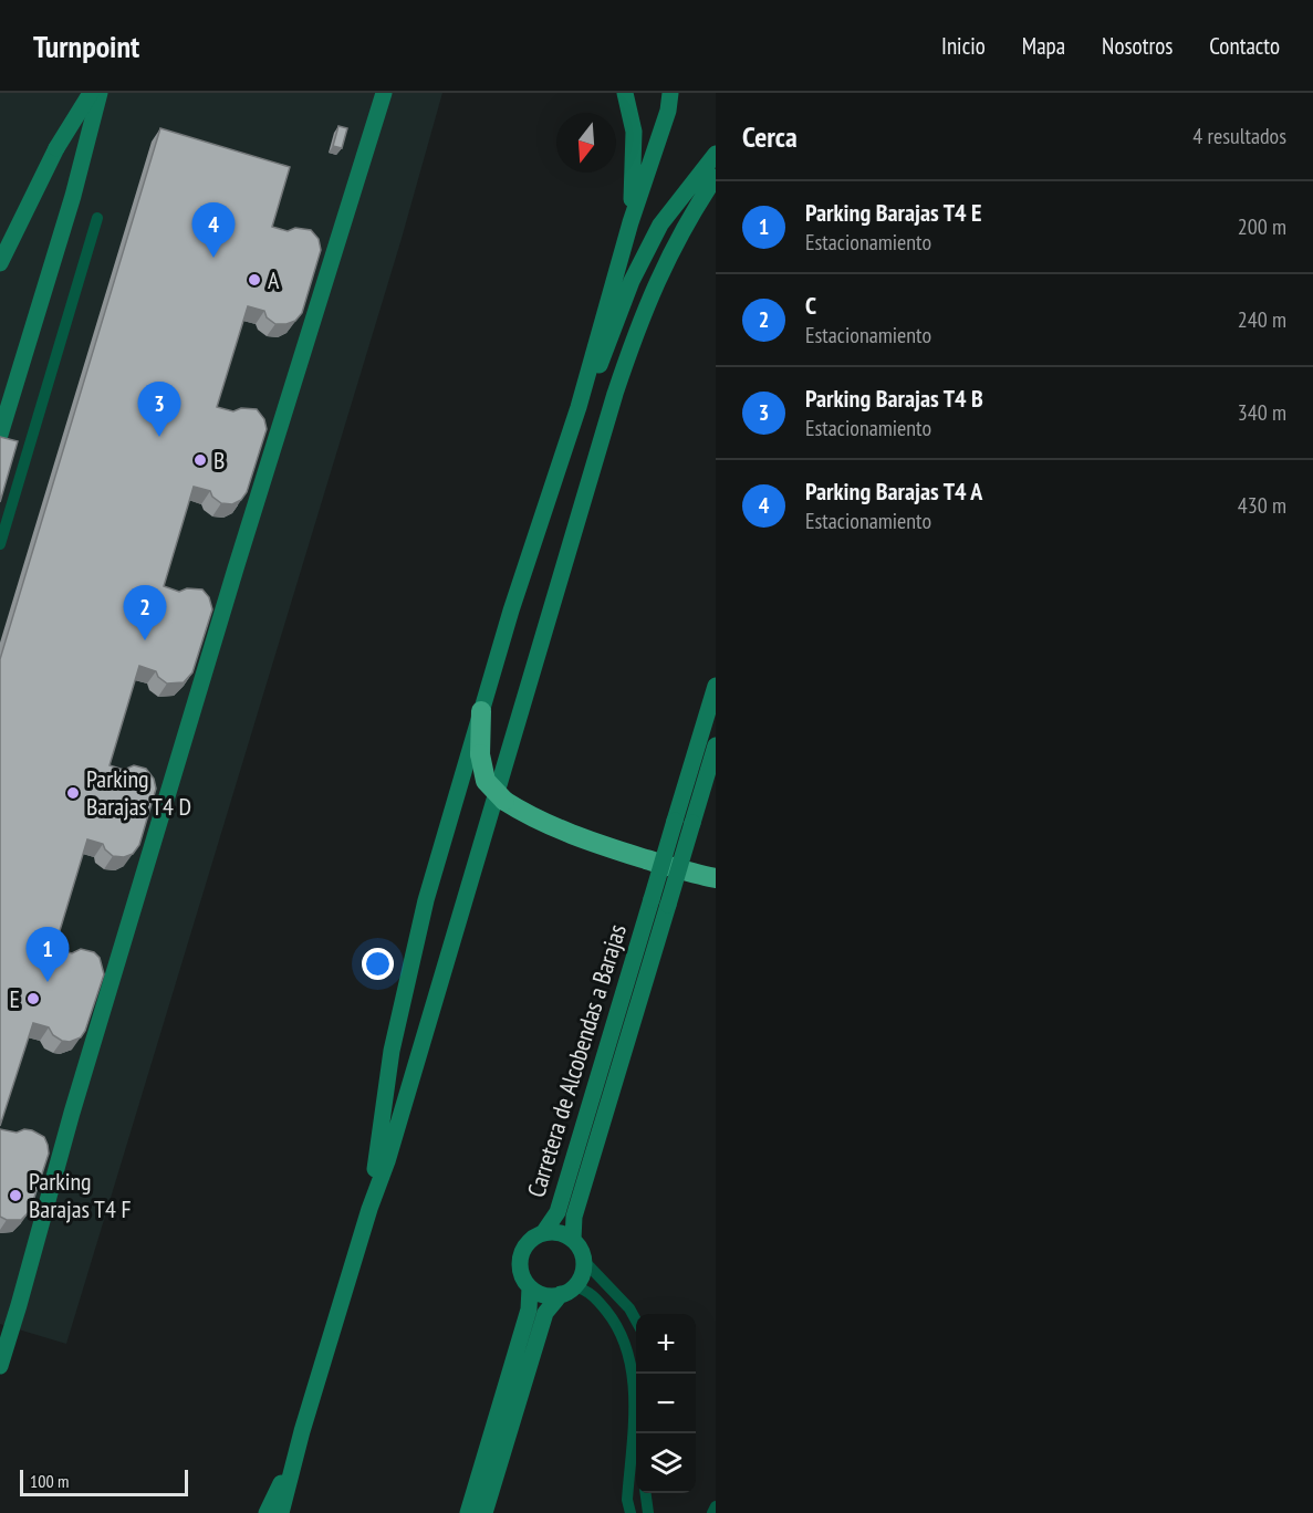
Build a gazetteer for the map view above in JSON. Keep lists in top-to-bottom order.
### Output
{
  "streets": {
    "street": ["Carretera de Alcobendas a Barajas"]
  },
  "places": [
    "A",
    "B",
    "Parking Barajas T4 D",
    "E",
    "Parking Barajas T4 F"
  ],
  "scale_bar": "100 m",
  "north": "bottom",
  "page": {
    "header": "Turnpoint",
    "nav": [
      "Inicio",
      "Mapa",
      "Nosotros",
      "Contacto"
    ],
    "heading": ["Cerca", "4 resultados"],
    "list": [
      {
        "mark": "1",
        "name": "Parking Barajas T4 E",
        "note": "Estacionamiento",
        "value": "200 m"
      },
      {
        "mark": "2",
        "name": "C",
        "note": "Estacionamiento",
        "value": "240 m"
      },
      {
        "mark": "3",
        "name": "Parking Barajas T4 B",
        "note": "Estacionamiento",
        "value": "340 m"
      },
      {
        "mark": "4",
        "name": "Parking Barajas T4 A",
        "note": "Estacionamiento",
        "value": "430 m"
      }
    ],
    "pins": [
      "4",
      "3",
      "2",
      "1"
    ],
    "map_buttons": ["+", "−"],
    "scale": "100 m"
  }
}
